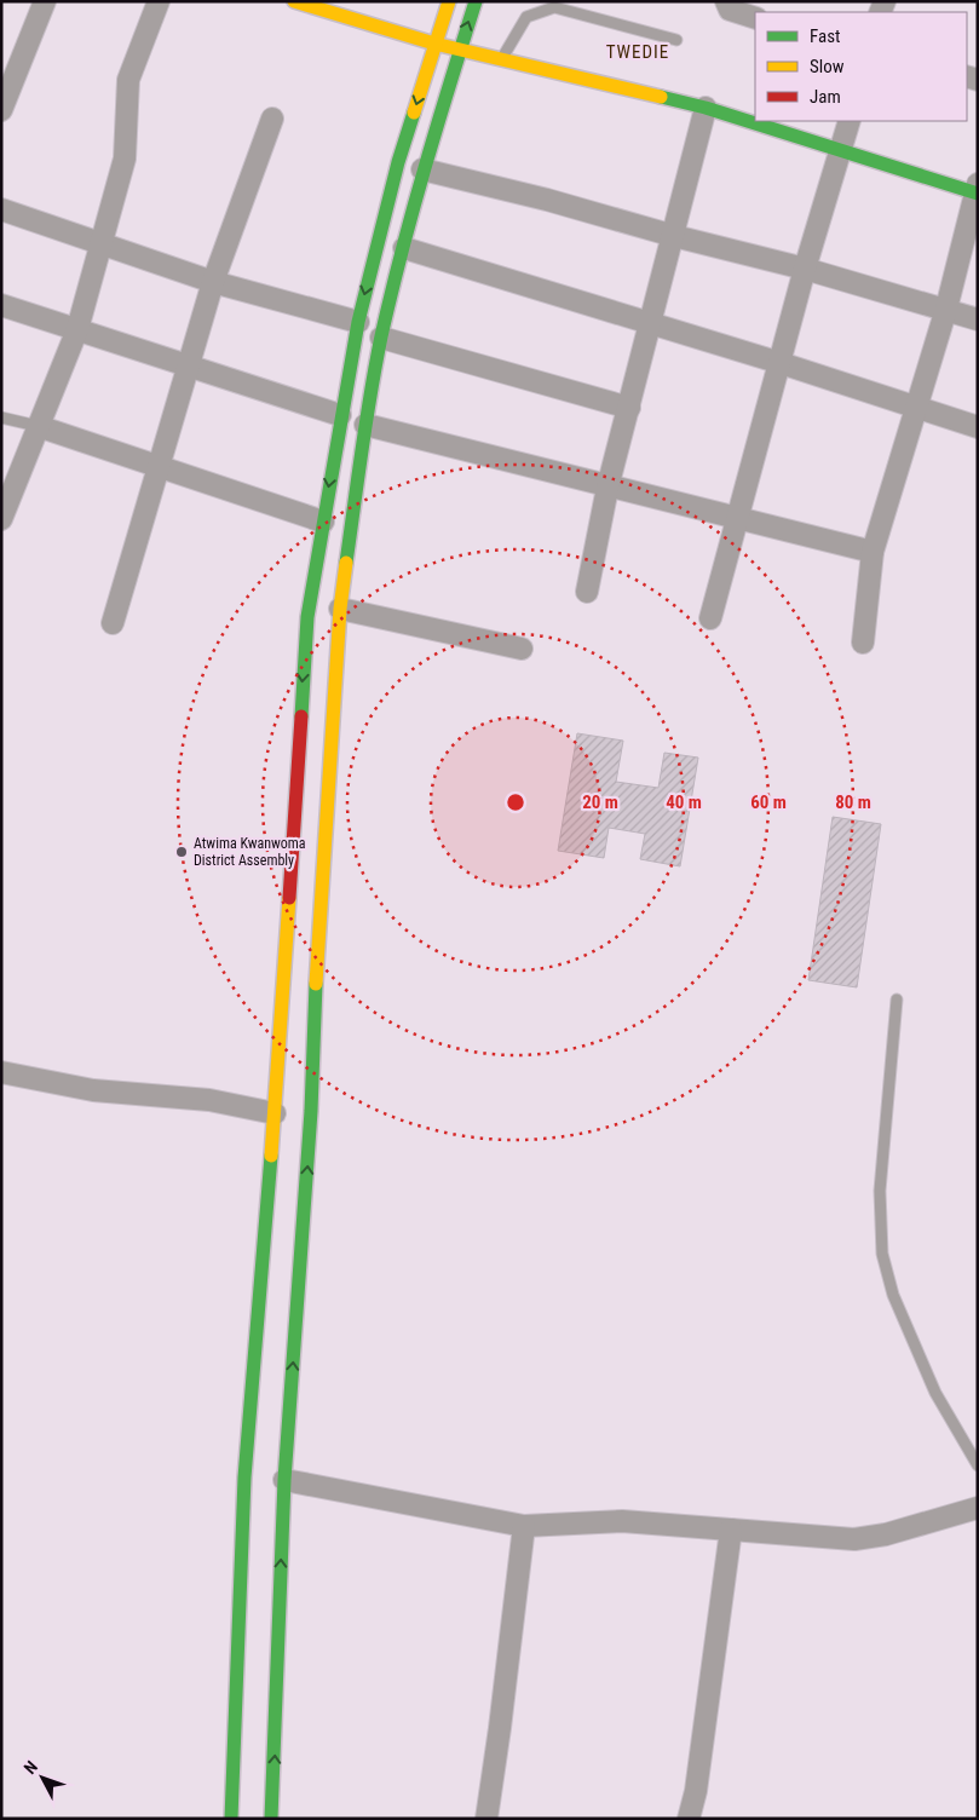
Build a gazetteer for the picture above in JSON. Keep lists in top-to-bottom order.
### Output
{
  "districts": ["TWEDIE"],
  "places": ["Atwima Kwanwoma District Assembly"],
  "legend": ["Fast", "Slow", "Jam"],
  "north": "top left",
  "rings": [
    "20 m",
    "40 m",
    "60 m",
    "80 m"
  ]
}
